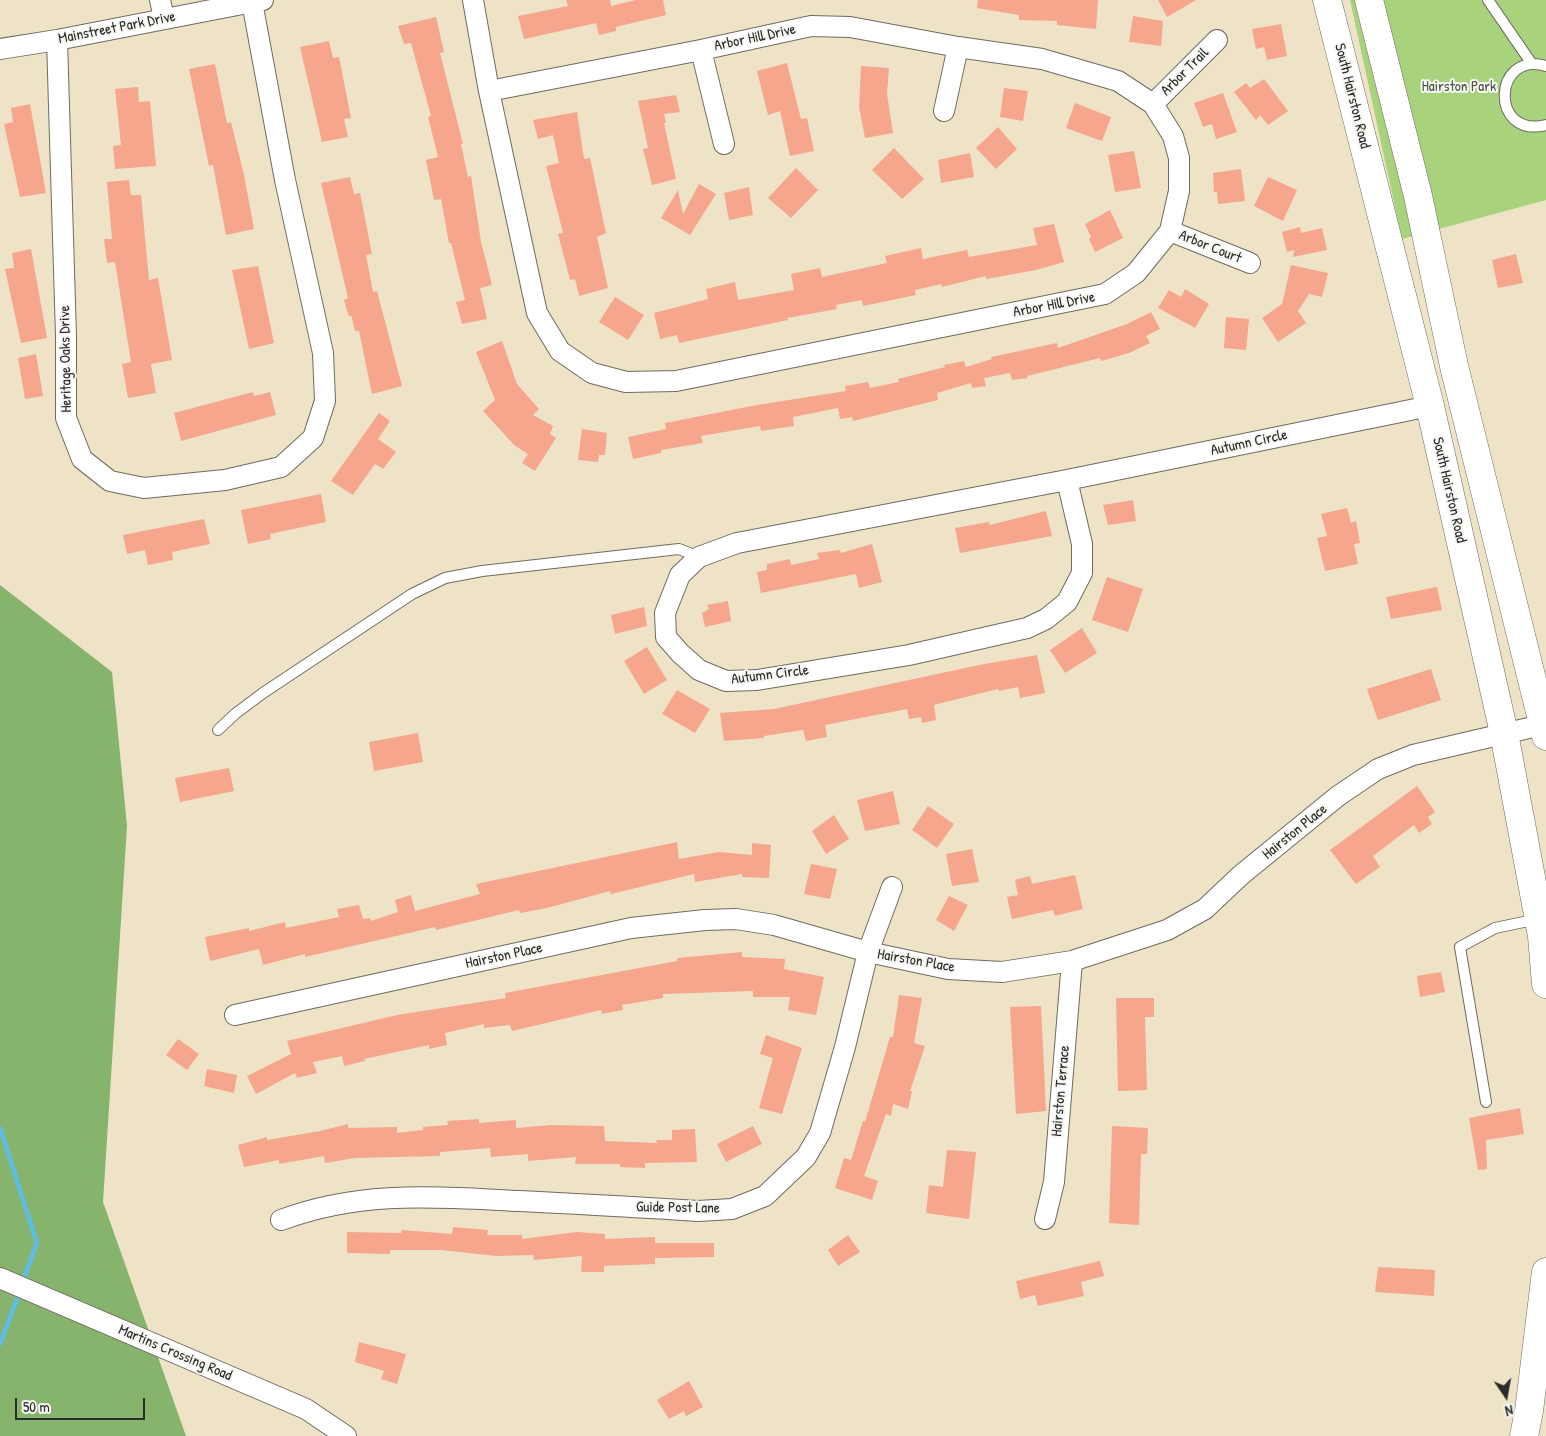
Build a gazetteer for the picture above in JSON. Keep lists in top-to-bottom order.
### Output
{
  "streets": {
    "main road": ["South Hairston Road"],
    "street": [
      "Mainstreet Park Drive",
      "Arbor Hill Drive",
      "Arbor Trail",
      "Arbor Court",
      "Heritage Oaks Drive",
      "Autumn Circle",
      "Hairston Place",
      "Hairston Terrace",
      "Guide Post Lane",
      "Martins Crossing Road"
    ]
  },
  "crossings": [
    ["Mainstreet Park Drive", "Heritage Oaks Drive"],
    ["Arbor Hill Drive", "Arbor Trail"],
    ["Arbor Hill Drive", "Arbor Court"],
    ["South Hairston Road", "Autumn Circle"],
    ["South Hairston Road", "Hairston Place"],
    ["Hairston Place", "Hairston Terrace"],
    ["Hairston Place", "Guide Post Lane"]
  ],
  "parks": ["Hairston Park"],
  "scale_bar": "50 m",
  "north": "bottom"
}
